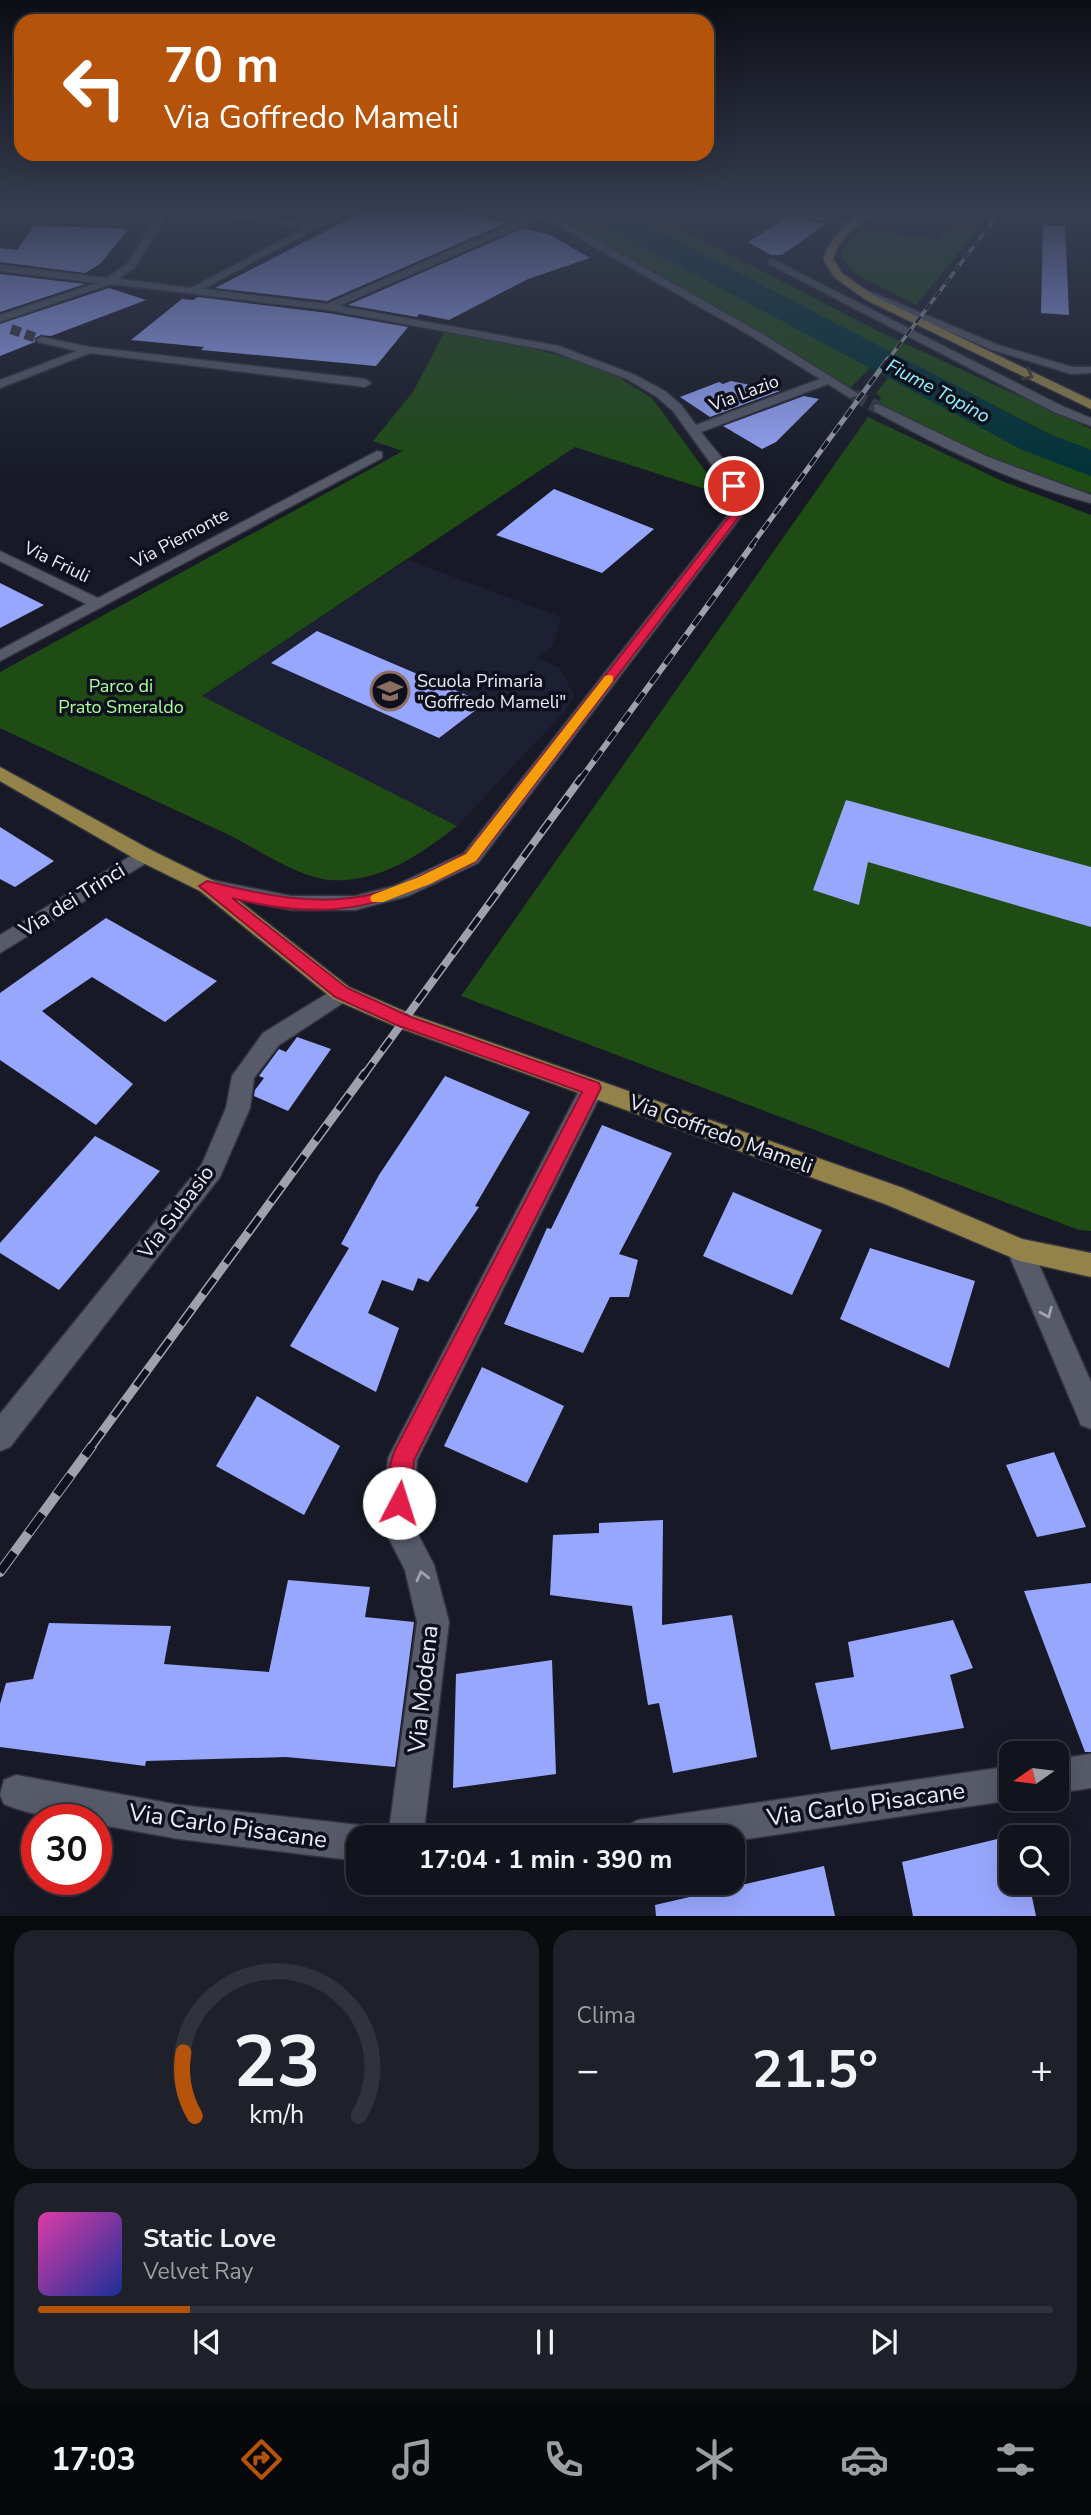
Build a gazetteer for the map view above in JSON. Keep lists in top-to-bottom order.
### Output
{
  "streets": {
    "main road": ["Via Goffredo Mameli"],
    "street": [
      "Via Lazio",
      "Via Piemonte",
      "Via Friuli",
      "Via dei Trinci",
      "Via Subasio",
      "Via Modena",
      "Via Carlo Pisacane"
    ]
  },
  "crossings": [
    ["Via Piemonte", "Via Friuli"],
    ["Via dei Trinci", "Via Goffredo Mameli"],
    ["Via Goffredo Mameli", "Via Subasio"],
    ["Via Goffredo Mameli", "Via Modena"]
  ],
  "one_way": ["Via Modena"],
  "water": ["Fiume Topino"],
  "parks": ["Parco di Prato Smeraldo"],
  "places": {
    "school or university": ["Scuola Primaria \"Goffredo Mameli\""]
  },
  "north": "left",
  "page": {
    "turn": ["70 m", "Via Goffredo Mameli"],
    "limit": "30",
    "trip": "17:04 · 1 min · 390 m",
    "tile": "Clima",
    "heat": ["−", "21.5°", "+"],
    "song": ["Static Love", "Velvet Ray"],
    "tabs": "17:03",
    "gauge": ["23", "km/h"]
  }
}
